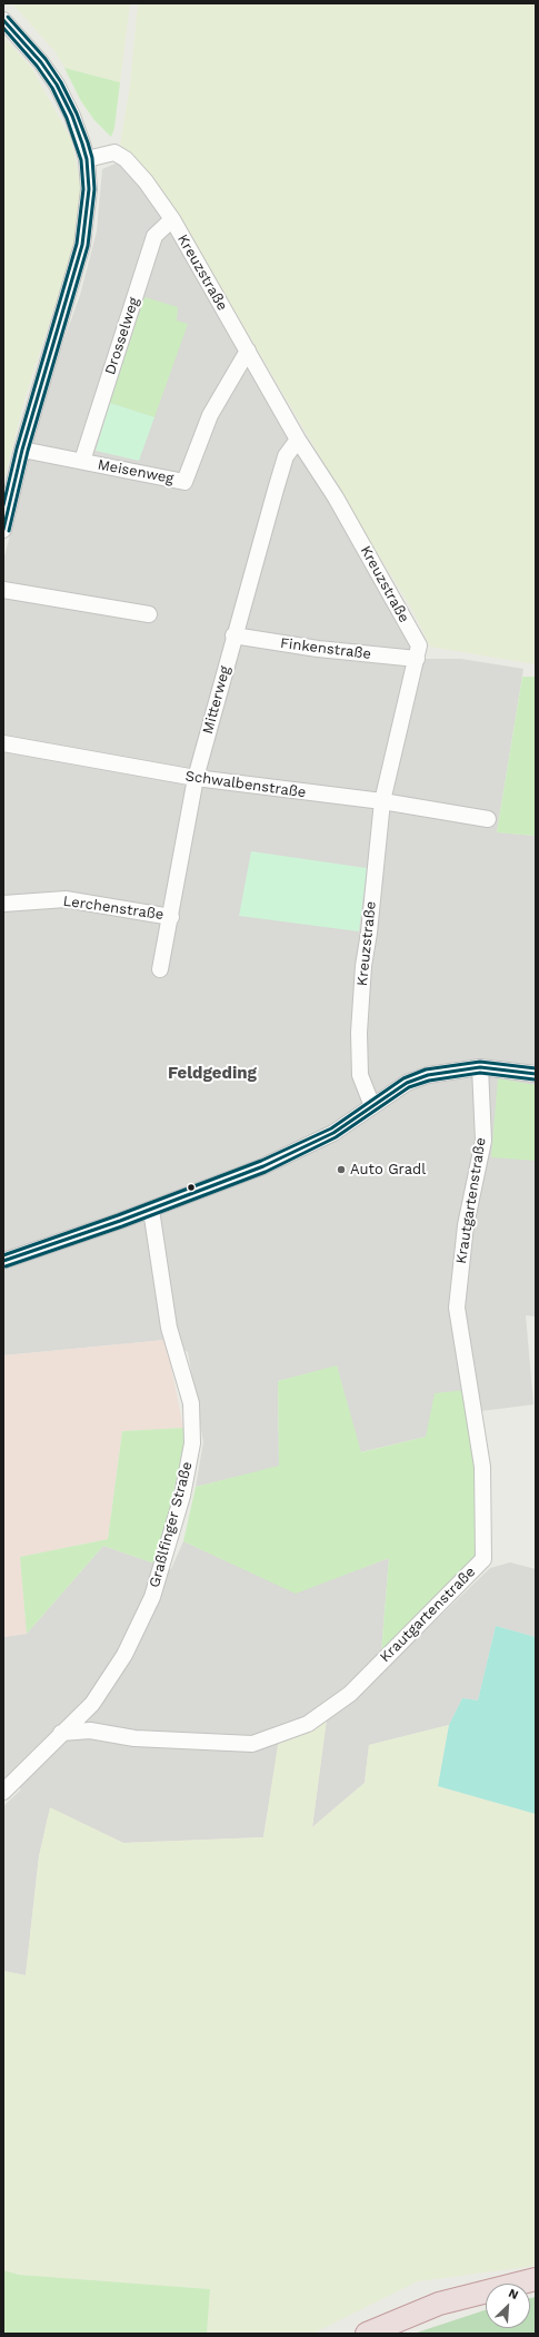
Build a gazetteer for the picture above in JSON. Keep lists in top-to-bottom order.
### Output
{
  "streets": {
    "street": [
      "Kreuzstraße",
      "Drosselweg",
      "Meisenweg",
      "Finkenstraße",
      "Mitterweg",
      "Schwalbenstraße",
      "Lerchenstraße",
      "Krautgartenstraße",
      "Graßlfinger Straße"
    ]
  },
  "crossings": [
    ["Kreuzstraße", "Drosselweg"],
    ["Kreuzstraße", "Meisenweg"],
    ["Kreuzstraße", "Finkenstraße"],
    ["Kreuzstraße", "Mitterweg"],
    ["Kreuzstraße", "Schwalbenstraße"],
    ["Drosselweg", "Meisenweg"],
    ["Finkenstraße", "Mitterweg"],
    ["Mitterweg", "Schwalbenstraße"],
    ["Mitterweg", "Lerchenstraße"],
    ["Krautgartenstraße", "Graßlfinger Straße"]
  ],
  "districts": ["Feldgeding"],
  "places": ["Auto Gradl"],
  "north": "top right"
}
